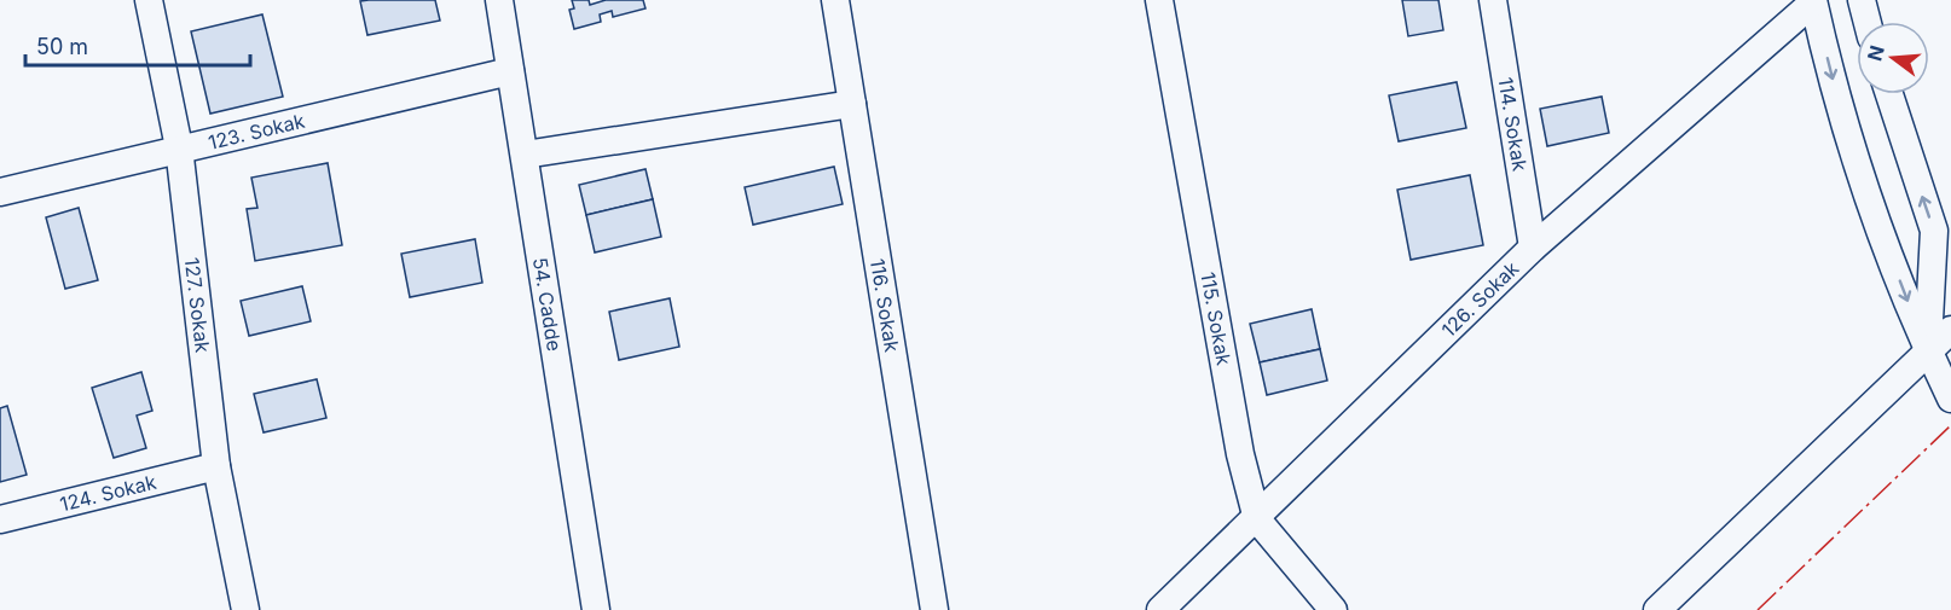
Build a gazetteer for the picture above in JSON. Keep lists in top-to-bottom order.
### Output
{
  "streets": {
    "street": [
      "114. Sokak",
      "123. Sokak",
      "126. Sokak",
      "54. Cadde",
      "116. Sokak",
      "127. Sokak",
      "115. Sokak",
      "124. Sokak"
    ]
  },
  "crossings": [
    ["114. Sokak", "126. Sokak"],
    ["123. Sokak", "54. Cadde"],
    ["123. Sokak", "127. Sokak"],
    ["126. Sokak", "115. Sokak"],
    ["127. Sokak", "124. Sokak"]
  ],
  "scale_bar": "50 m",
  "north": "left"
}
